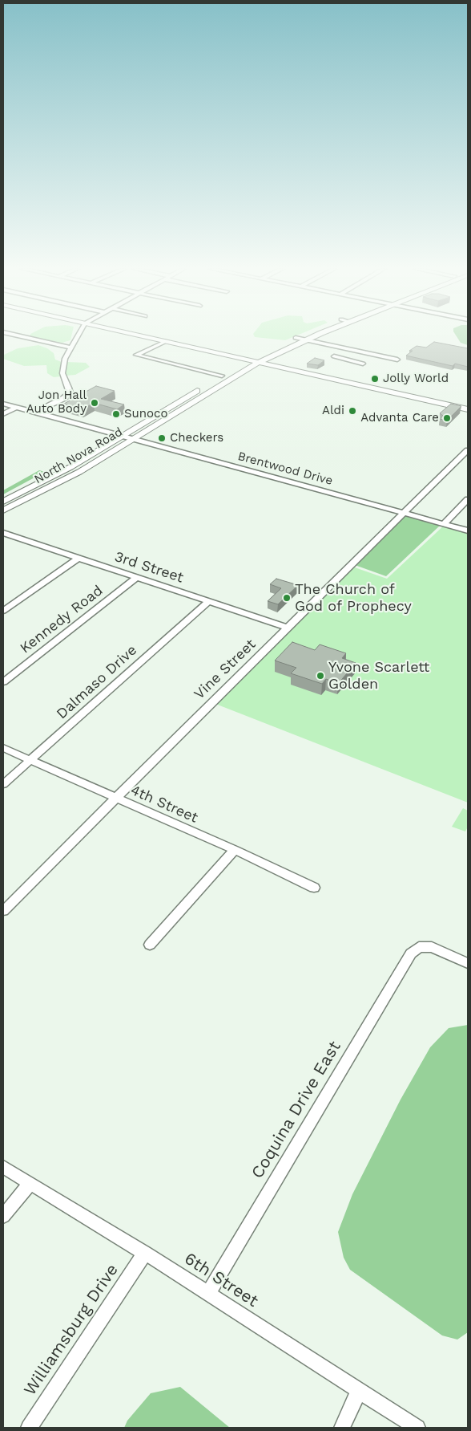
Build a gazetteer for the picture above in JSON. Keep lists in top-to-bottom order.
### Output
{
  "streets": {
    "main road": ["North Nova Road"],
    "street": [
      "Brentwood Drive",
      "3rd Street",
      "Kennedy Road",
      "Vine Street",
      "Dalmaso Drive",
      "4th Street",
      "Coquina Drive East",
      "6th Street",
      "Williamsburg Drive"
    ]
  },
  "crossings": [
    ["North Nova Road", "Brentwood Drive"],
    ["Brentwood Drive", "Vine Street"],
    ["3rd Street", "Kennedy Road"],
    ["3rd Street", "Vine Street"],
    ["3rd Street", "Dalmaso Drive"],
    ["Vine Street", "4th Street"],
    ["Dalmaso Drive", "4th Street"],
    ["Coquina Drive East", "6th Street"],
    ["6th Street", "Williamsburg Drive"]
  ],
  "places": [
    "Jolly World",
    "Jon Hall Auto Body",
    "Aldi",
    "Sunoco",
    "Advanta Care",
    "Checkers",
    "The Church of God of Prophecy",
    "Yvone Scarlett Golden"
  ]
}
